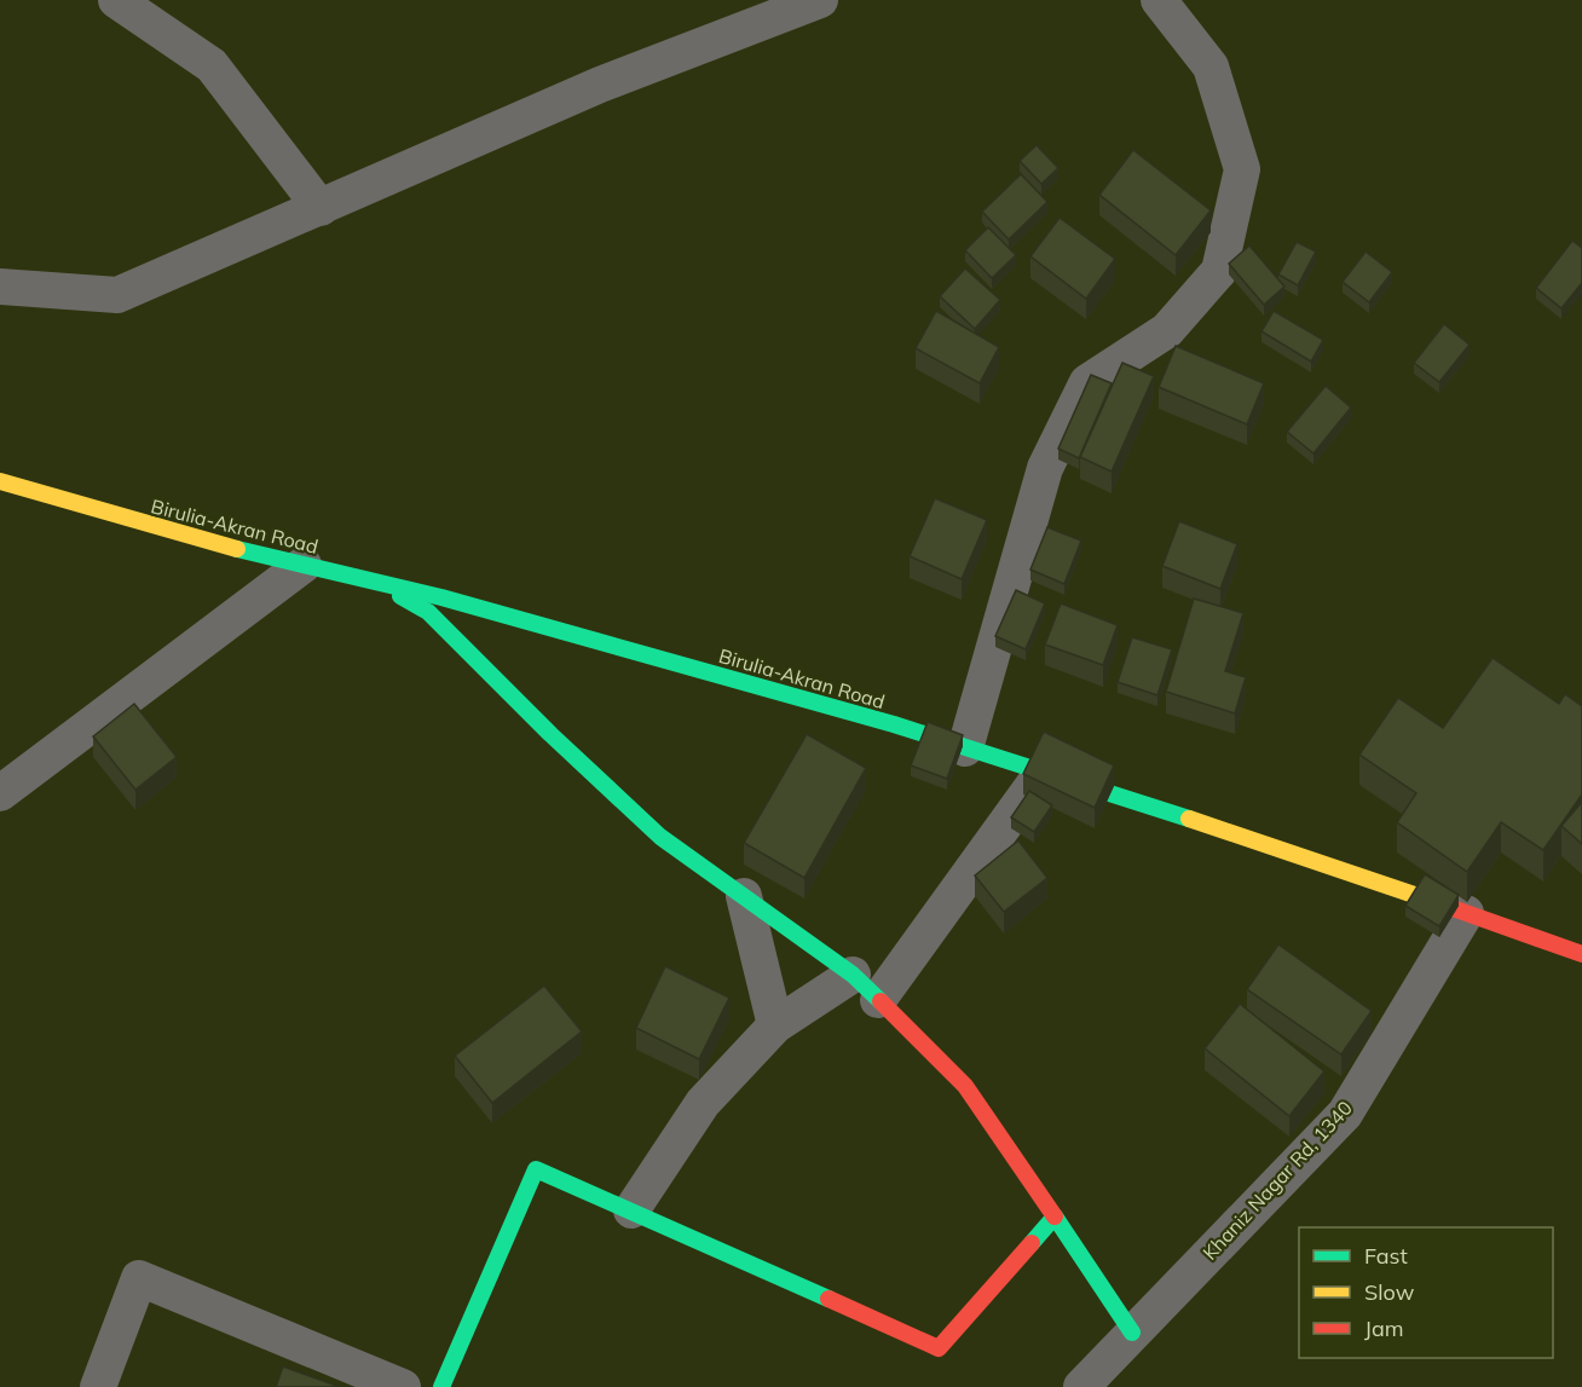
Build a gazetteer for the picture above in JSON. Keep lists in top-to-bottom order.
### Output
{
  "streets": {
    "street": ["Birulia-Akran Road", "Khaniz Nagar Rd, 1340"]
  },
  "crossings": [
    ["Birulia-Akran Road", "Khaniz Nagar Rd, 1340"]
  ],
  "legend": ["Fast", "Slow", "Jam"]
}
